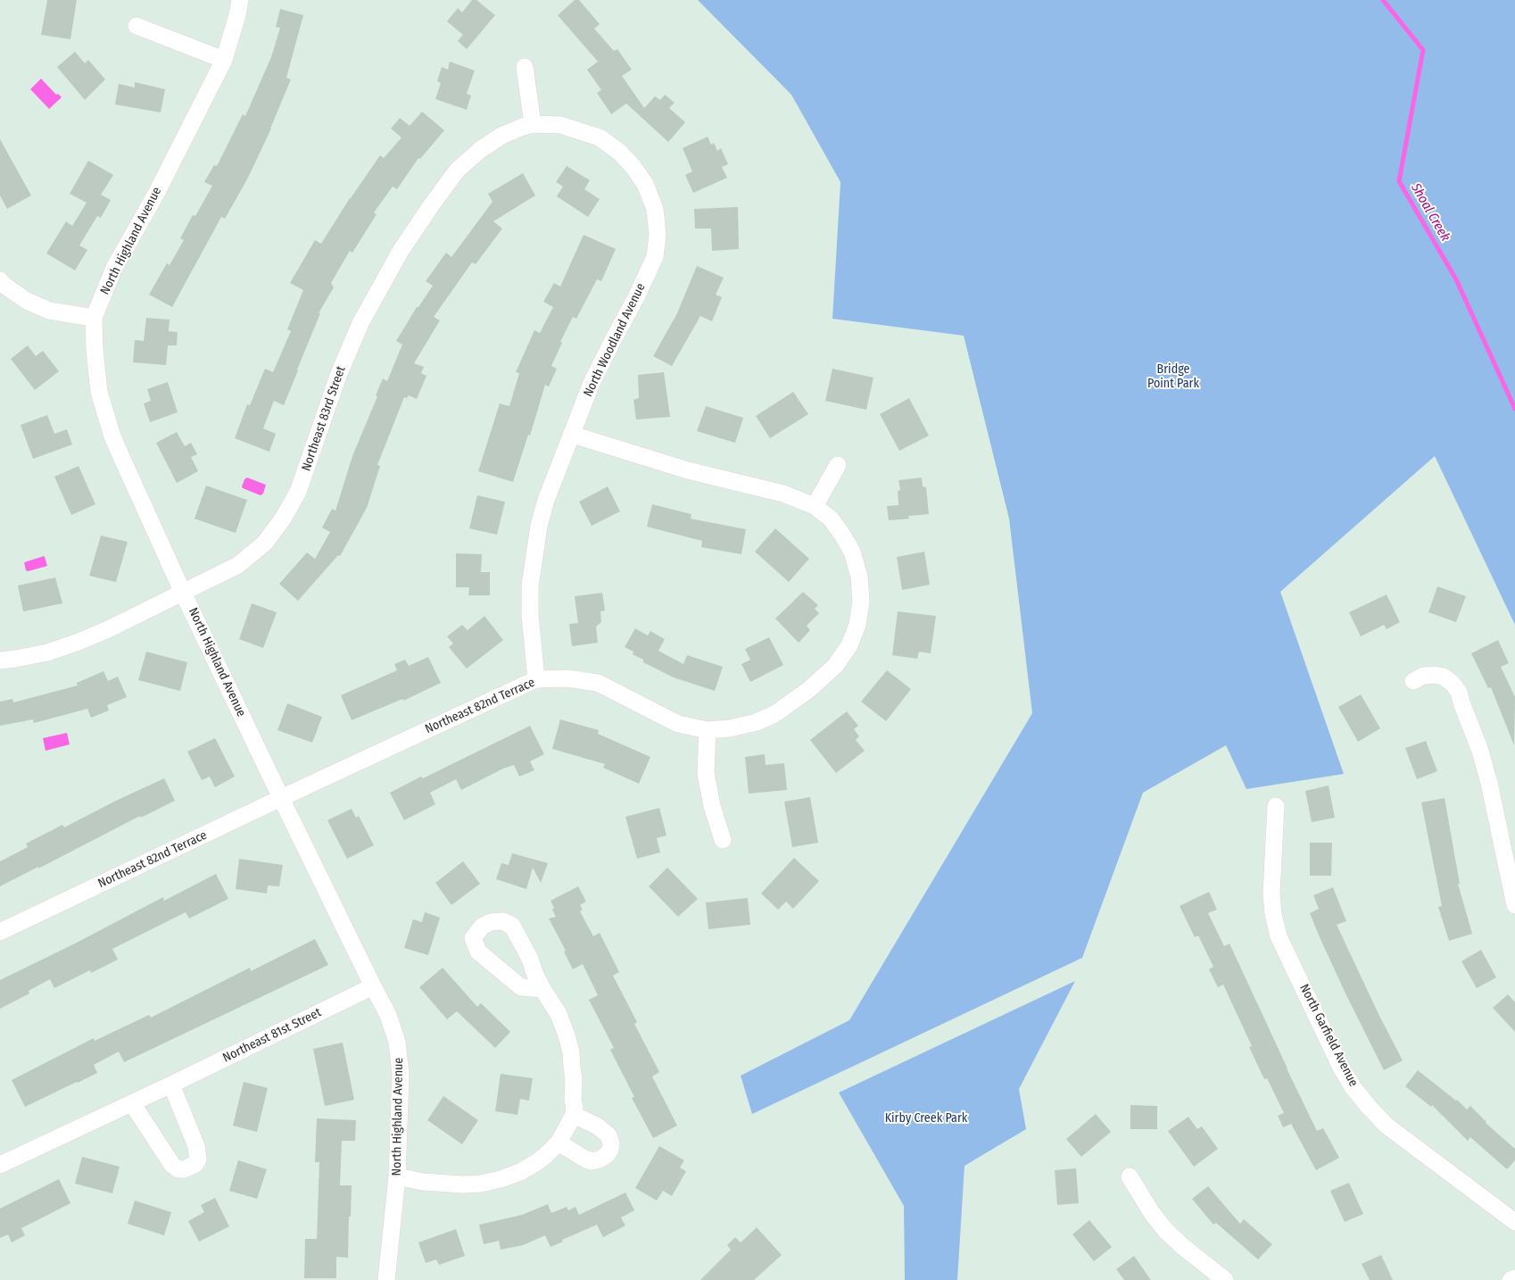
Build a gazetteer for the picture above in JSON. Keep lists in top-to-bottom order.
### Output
{
  "streets": {
    "street": [
      "North Highland Avenue",
      "North Woodland Avenue",
      "Northeast 83rd Street",
      "Northeast 82nd Terrace",
      "Northeast 81st Street",
      "North Garfield Avenue"
    ]
  },
  "crossings": [
    ["North Highland Avenue", "Northeast 83rd Street"],
    ["North Highland Avenue", "Northeast 82nd Terrace"],
    ["North Highland Avenue", "Northeast 81st Street"],
    ["North Woodland Avenue", "Northeast 83rd Street"],
    ["North Woodland Avenue", "Northeast 82nd Terrace"]
  ],
  "water": ["Shoal Creek"],
  "parks": ["Bridge Point Park", "Kirby Creek Park"]
}
